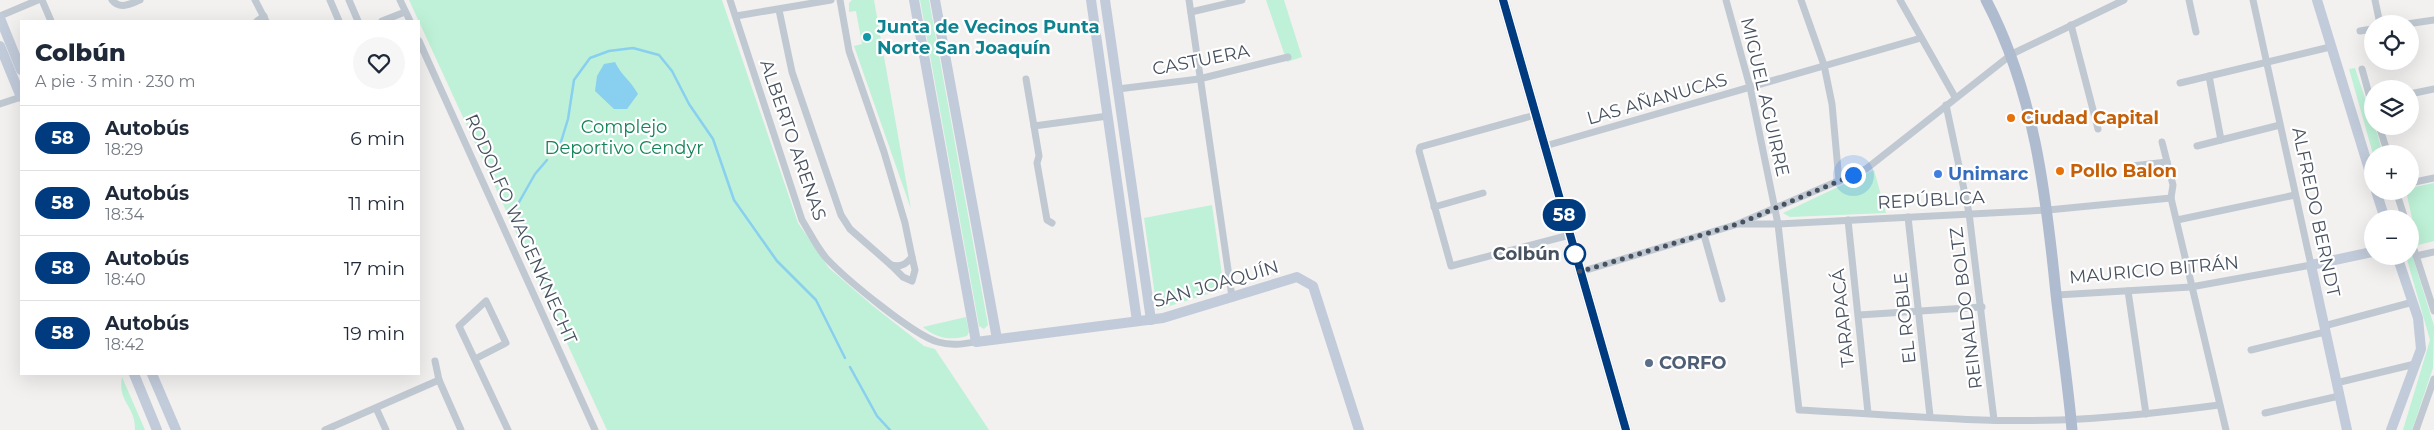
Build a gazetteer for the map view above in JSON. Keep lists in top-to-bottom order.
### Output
{
  "streets": {
    "main road": ["ALFREDO BERNDT", "MAURICIO BITRÁN", "SAN JOAQUÍN"],
    "street": [
      "CASTUERA",
      "MIGUEL AGUIRRE",
      "LAS AÑANUCAS",
      "ALBERTO ARENAS",
      "REPÚBLICA",
      "RODOLFO WAGENKNECHT",
      "REINALDO BOLTZ",
      "TARAPACÁ",
      "EL ROBLE"
    ]
  },
  "crossings": [
    ["MIGUEL AGUIRRE", "LAS AÑANUCAS"],
    ["MIGUEL AGUIRRE", "REPÚBLICA"],
    ["MIGUEL AGUIRRE", "TARAPACÁ"],
    ["ALBERTO ARENAS", "SAN JOAQUÍN"],
    ["REPÚBLICA", "REINALDO BOLTZ"],
    ["REPÚBLICA", "TARAPACÁ"],
    ["REPÚBLICA", "EL ROBLE"],
    ["ALFREDO BERNDT", "MAURICIO BITRÁN"]
  ],
  "parks": ["Complejo Deportivo Cendyr"],
  "places": [
    "Junta de Vecinos Punta Norte San Joaquín",
    "Ciudad Capital",
    "Pollo Balon",
    "Unimarc",
    "Colbún",
    "CORFO"
  ],
  "lines": ["bus line 58"],
  "page": {
    "on_map": "58",
    "map_buttons": ["+", "−"],
    "heading": ["Colbún", "A pie · 3 min · 230 m"],
    "list": [
      {
        "mark": "58",
        "name": "Autobús",
        "note": "18:29",
        "value": "6 min"
      },
      {
        "mark": "58",
        "name": "Autobús",
        "note": "18:34",
        "value": "11 min"
      },
      {
        "mark": "58",
        "name": "Autobús",
        "note": "18:40",
        "value": "17 min"
      },
      {
        "mark": "58",
        "name": "Autobús",
        "note": "18:42",
        "value": "19 min"
      }
    ]
  }
}
